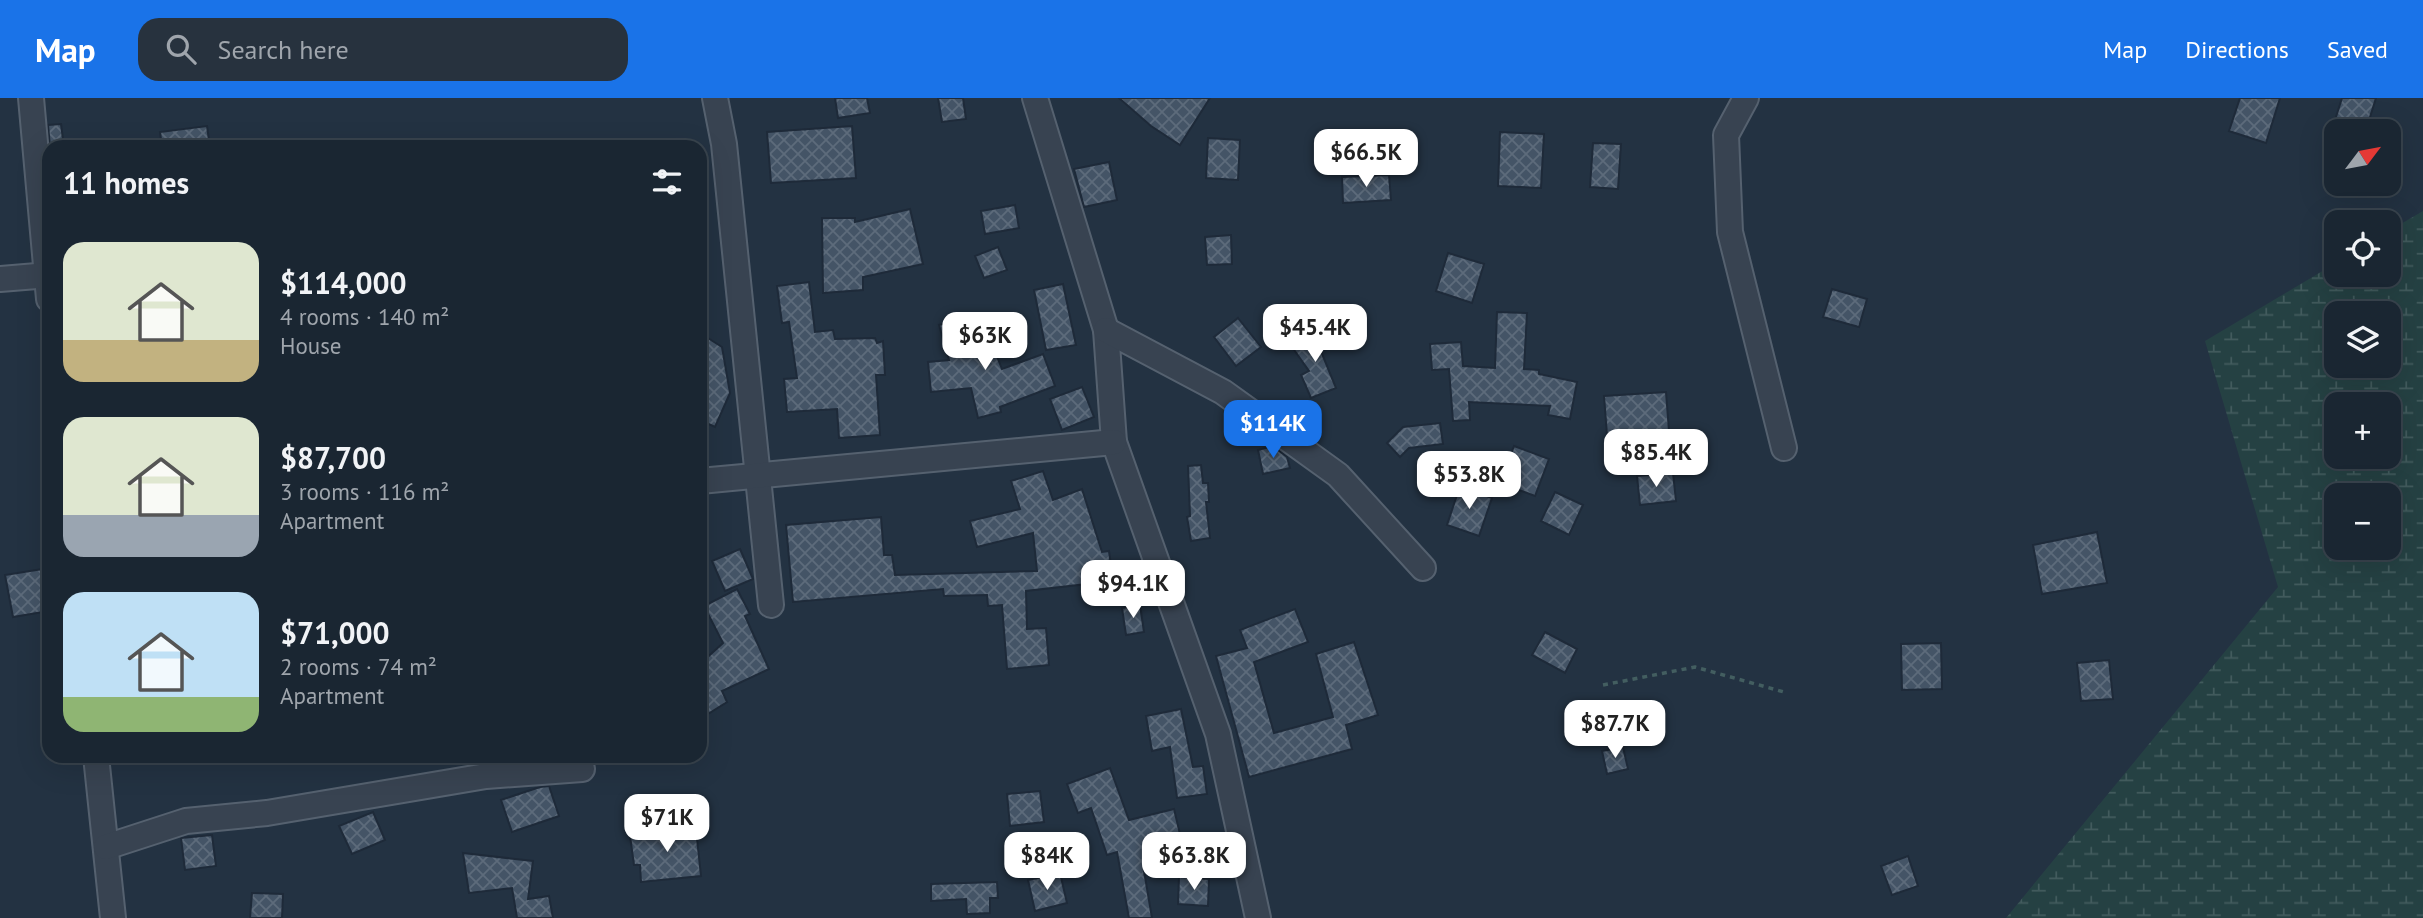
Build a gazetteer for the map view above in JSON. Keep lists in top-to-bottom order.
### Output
{
  "north": "top right",
  "page": {
    "header": "Map",
    "search": "Search here",
    "nav": ["Map", "Directions", "Saved"],
    "map_buttons": ["+", "−"],
    "price": [
      "$66.5K",
      "$45.4K",
      "$63K",
      "$114K",
      "$85.4K",
      "$53.8K",
      "$94.1K",
      "$87.7K",
      "$71K",
      "$84K",
      "$63.8K"
    ],
    "heading": "11 homes",
    "list": [
      {
        "name": "$114,000",
        "note": "4 rooms · 140 m² · House"
      },
      {
        "name": "$87,700",
        "note": "3 rooms · 116 m² · Apartment"
      },
      {
        "name": "$71,000",
        "note": "2 rooms · 74 m² · Apartment"
      }
    ]
  }
}
